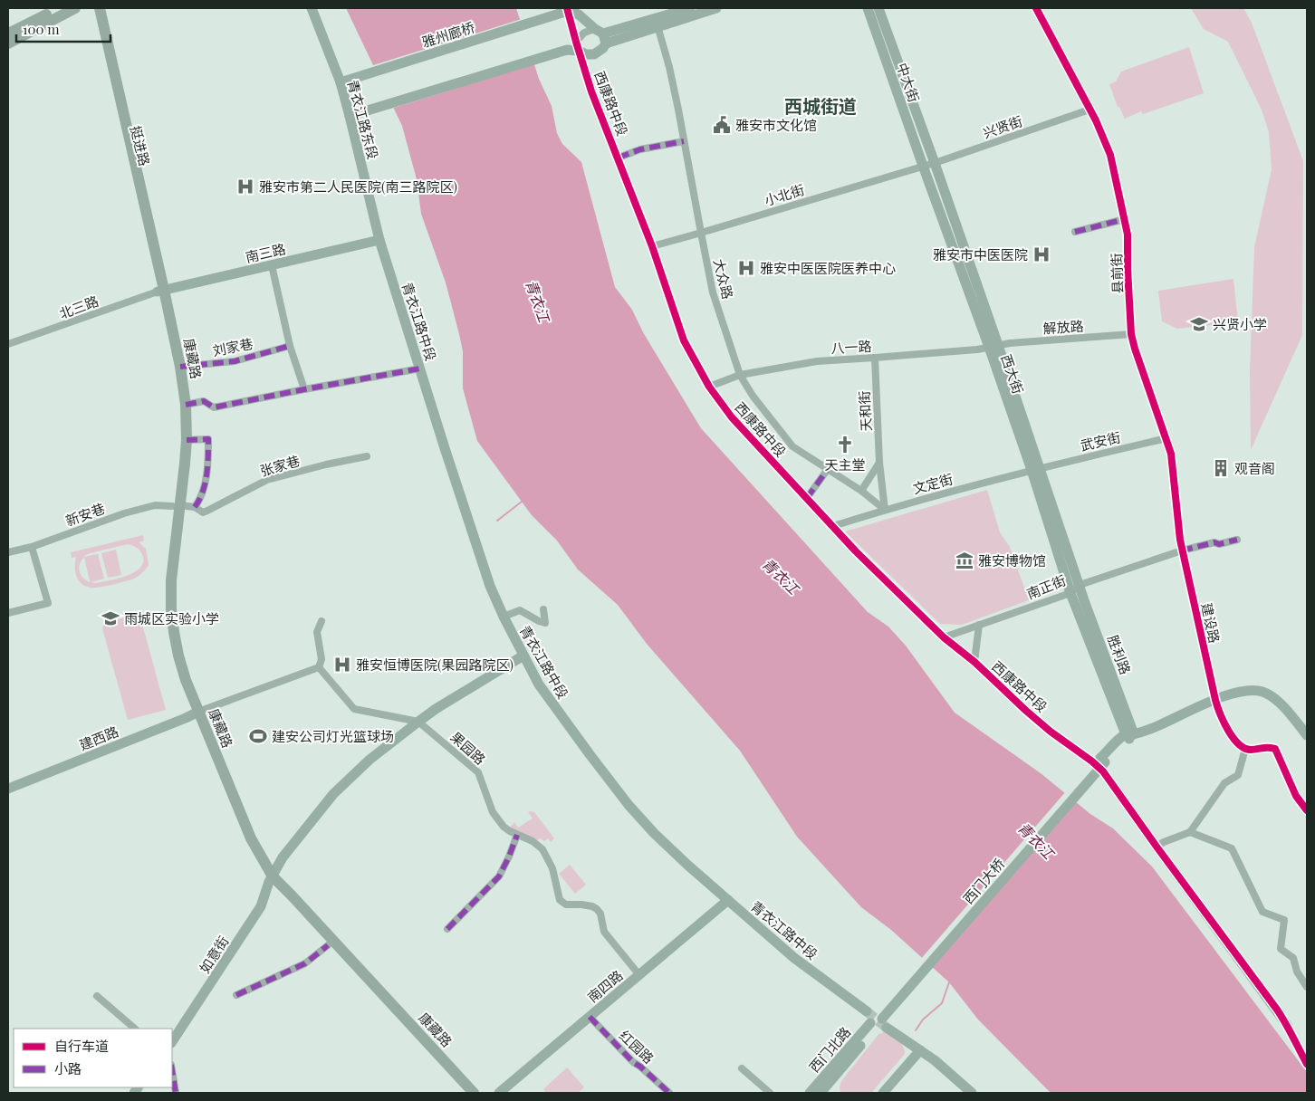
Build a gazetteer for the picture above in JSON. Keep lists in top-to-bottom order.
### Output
{
  "streets": {
    "main road": [
      "雅州廊桥",
      "中大街",
      "青衣江路东段",
      "挺进路",
      "南三路",
      "青衣江路中段",
      "康藏路",
      "西大街",
      "胜利路",
      "建西路",
      "西门大桥",
      "如意街",
      "南四路",
      "西门北路"
    ],
    "street": [
      "西康路中段",
      "兴贤街",
      "小北街",
      "县前街",
      "大众路",
      "北三路",
      "解放路",
      "刘家巷",
      "八一路",
      "天和街",
      "武安街",
      "张家巷",
      "文定街",
      "新安巷",
      "南正街",
      "建设路",
      "果园路",
      "红园路"
    ]
  },
  "crossings": [
    ["雅州廊桥", "西康路中段"],
    ["雅州廊桥", "青衣江路东段"],
    ["中大街", "兴贤街"],
    ["中大街", "小北街"],
    ["中大街", "西大街"],
    ["西康路中段", "小北街"],
    ["西康路中段", "八一路"],
    ["西康路中段", "文定街"],
    ["西康路中段", "南正街"],
    ["西康路中段", "西门大桥"],
    ["青衣江路东段", "南三路"],
    ["青衣江路东段", "青衣江路中段"],
    ["兴贤街", "小北街"],
    ["兴贤街", "县前街"],
    ["兴贤街", "西大街"],
    ["挺进路", "南三路"],
    ["挺进路", "北三路"],
    ["挺进路", "康藏路"],
    ["小北街", "大众路"],
    ["小北街", "西大街"],
    ["南三路", "北三路"],
    ["南三路", "青衣江路中段"],
    ["南三路", "康藏路"],
    ["县前街", "解放路"],
    ["县前街", "武安街"],
    ["县前街", "南正街"],
    ["县前街", "建设路"],
    ["大众路", "八一路"],
    ["大众路", "天和街"],
    ["大众路", "文定街"],
    ["北三路", "康藏路"],
    ["青衣江路中段", "如意街"],
    ["青衣江路中段", "南四路"],
    ["解放路", "八一路"],
    ["解放路", "西大街"],
    ["刘家巷", "康藏路"],
    ["八一路", "西大街"],
    ["八一路", "天和街"],
    ["康藏路", "张家巷"],
    ["康藏路", "新安巷"],
    ["康藏路", "建西路"],
    ["康藏路", "如意街"],
    ["西大街", "武安街"],
    ["西大街", "文定街"],
    ["西大街", "南正街"],
    ["西大街", "胜利路"],
    ["天和街", "文定街"],
    ["武安街", "文定街"],
    ["张家巷", "新安巷"],
    ["南正街", "建设路"],
    ["南正街", "胜利路"],
    ["胜利路", "西门大桥"],
    ["果园路", "如意街"],
    ["果园路", "南四路"],
    ["南四路", "红园路"]
  ],
  "districts": ["西城街道"],
  "water": ["青衣江"],
  "places": {
    "public building": ["雅安市文化馆"],
    "hospital": [
      "雅安市第二人民医院(南三路院区)",
      "雅安市中医医院",
      "雅安中医医院医养中心",
      "雅安恒博医院(果园路院区)"
    ],
    "school or university": ["兴贤小学", "雨城区实验小学"],
    "church": ["天主堂"],
    "building": ["观音阁"],
    "museum": ["雅安博物馆"],
    "sports": ["建安公司灯光篮球场"]
  },
  "legend": ["自行车道", "小路"],
  "scale_bar": "100 m"
}
